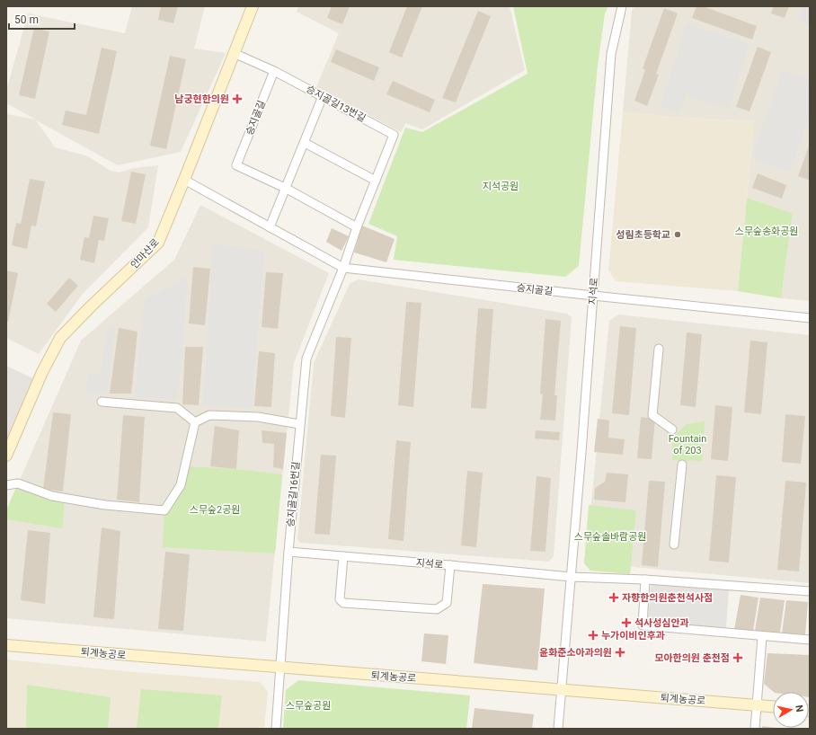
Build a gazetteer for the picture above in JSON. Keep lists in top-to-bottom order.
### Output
{
  "streets": {
    "street": [
      "승지골길13번길",
      "승지골길",
      "안마산로",
      "지석로",
      "승지골길16번길",
      "퇴계농공로"
    ]
  },
  "crossings": [
    ["승지골길13번길", "승지골길"],
    ["승지골길13번길", "안마산로"],
    ["승지골길13번길", "승지골길16번길"],
    ["승지골길", "안마산로"],
    ["승지골길", "지석로"],
    ["승지골길", "승지골길16번길"],
    ["지석로", "승지골길16번길"],
    ["지석로", "퇴계농공로"],
    ["승지골길16번길", "퇴계농공로"]
  ],
  "parks": [
    "지석공원",
    "스무숲송화공원",
    "Fountain of 203",
    "스무숲2공원",
    "스무숲솔바람공원",
    "스무숲공원"
  ],
  "places": {
    "health": [
      "남궁현한의원",
      "자향한의원춘천석사점",
      "석사성심안과",
      "누가이비인후과",
      "윤화준소아과의원",
      "모아한의원 춘천점"
    ],
    "other": ["성림초등학교"]
  },
  "scale_bar": "50 m",
  "north": "right"
}
